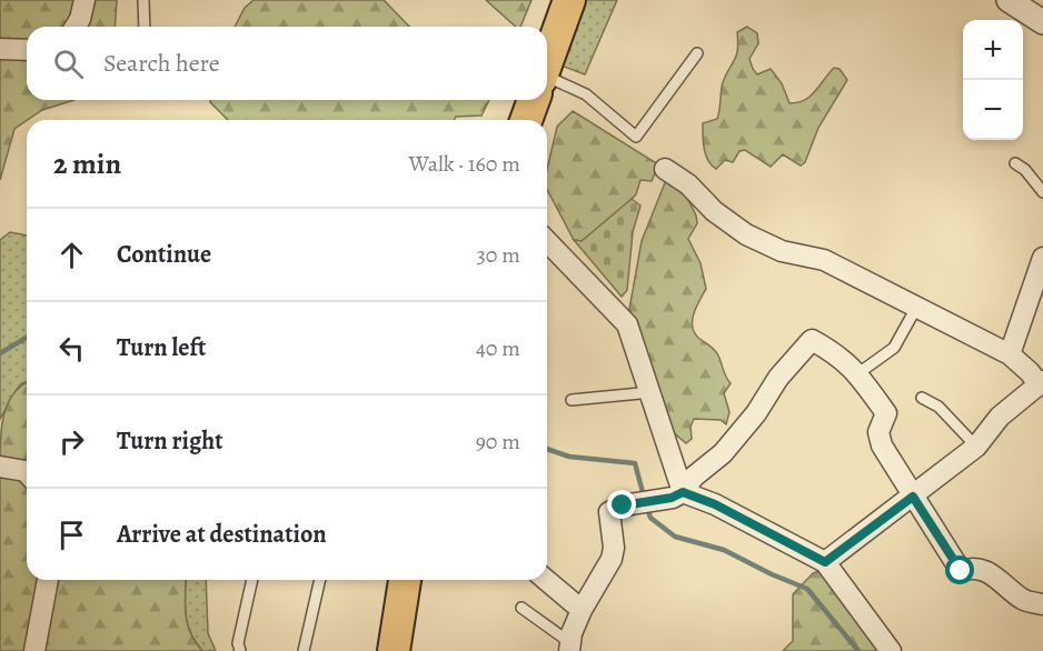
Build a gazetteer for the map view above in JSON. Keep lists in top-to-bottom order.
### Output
{
  "page": {
    "map_buttons": ["+", "−"],
    "search": "Search here",
    "heading": ["2 min", "Walk · 160 m"],
    "list": [
      ["Continue", "30 m"],
      ["Turn left", "40 m"],
      ["Turn right", "90 m"],
      "Arrive at destination"
    ]
  }
}
